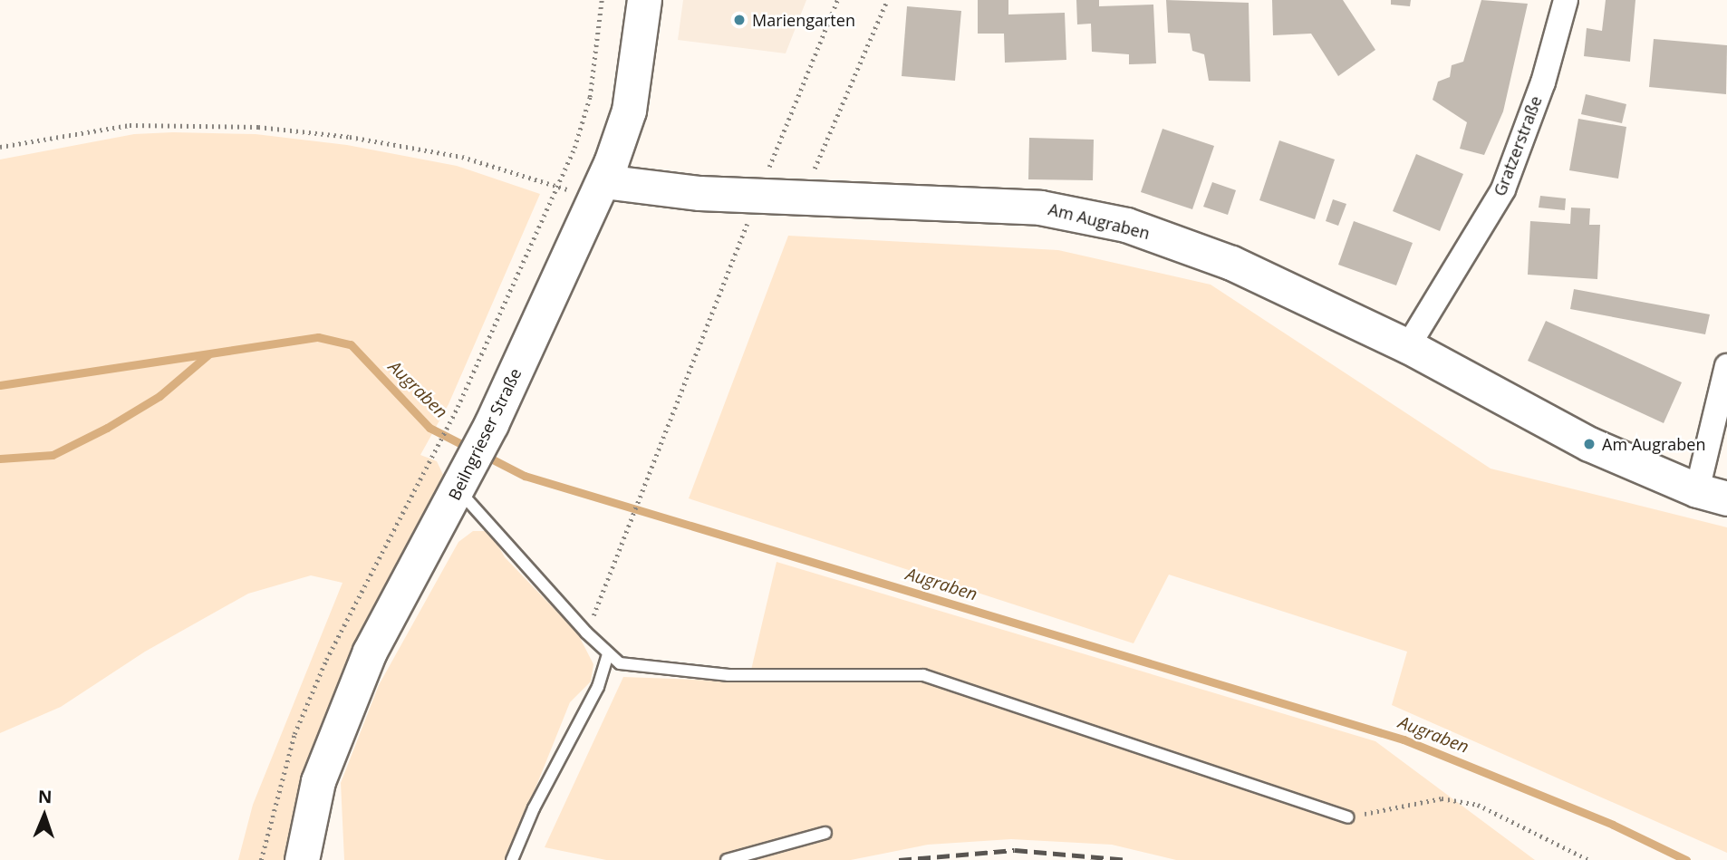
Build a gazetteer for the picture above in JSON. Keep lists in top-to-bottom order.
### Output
{
  "streets": {
    "street": ["Gratzerstraße", "Am Augraben", "Beilngrieser Straße"]
  },
  "crossings": [
    ["Gratzerstraße", "Am Augraben"],
    ["Am Augraben", "Beilngrieser Straße"]
  ],
  "water": ["Augraben"],
  "places": ["Mariengarten", "Am Augraben"],
  "north": "top"
}
